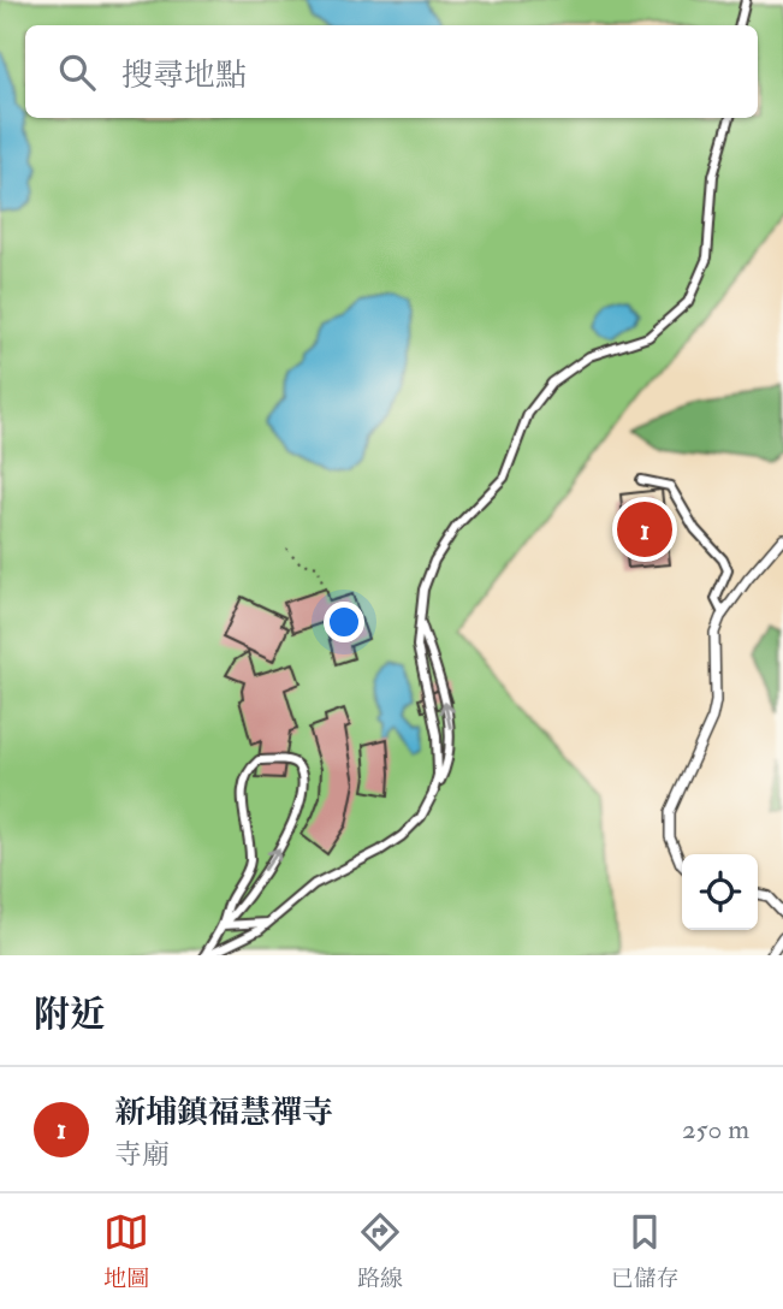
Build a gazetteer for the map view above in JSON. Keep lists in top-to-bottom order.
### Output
{
  "page": {
    "search": "搜尋地點",
    "pins": "1",
    "heading": "附近",
    "list": [
      {
        "mark": "1",
        "name": "新埔鎮福慧禪寺",
        "note": "寺廟",
        "value": "250 m"
      }
    ],
    "nav": ["地圖", "路線", "已儲存"]
  }
}
